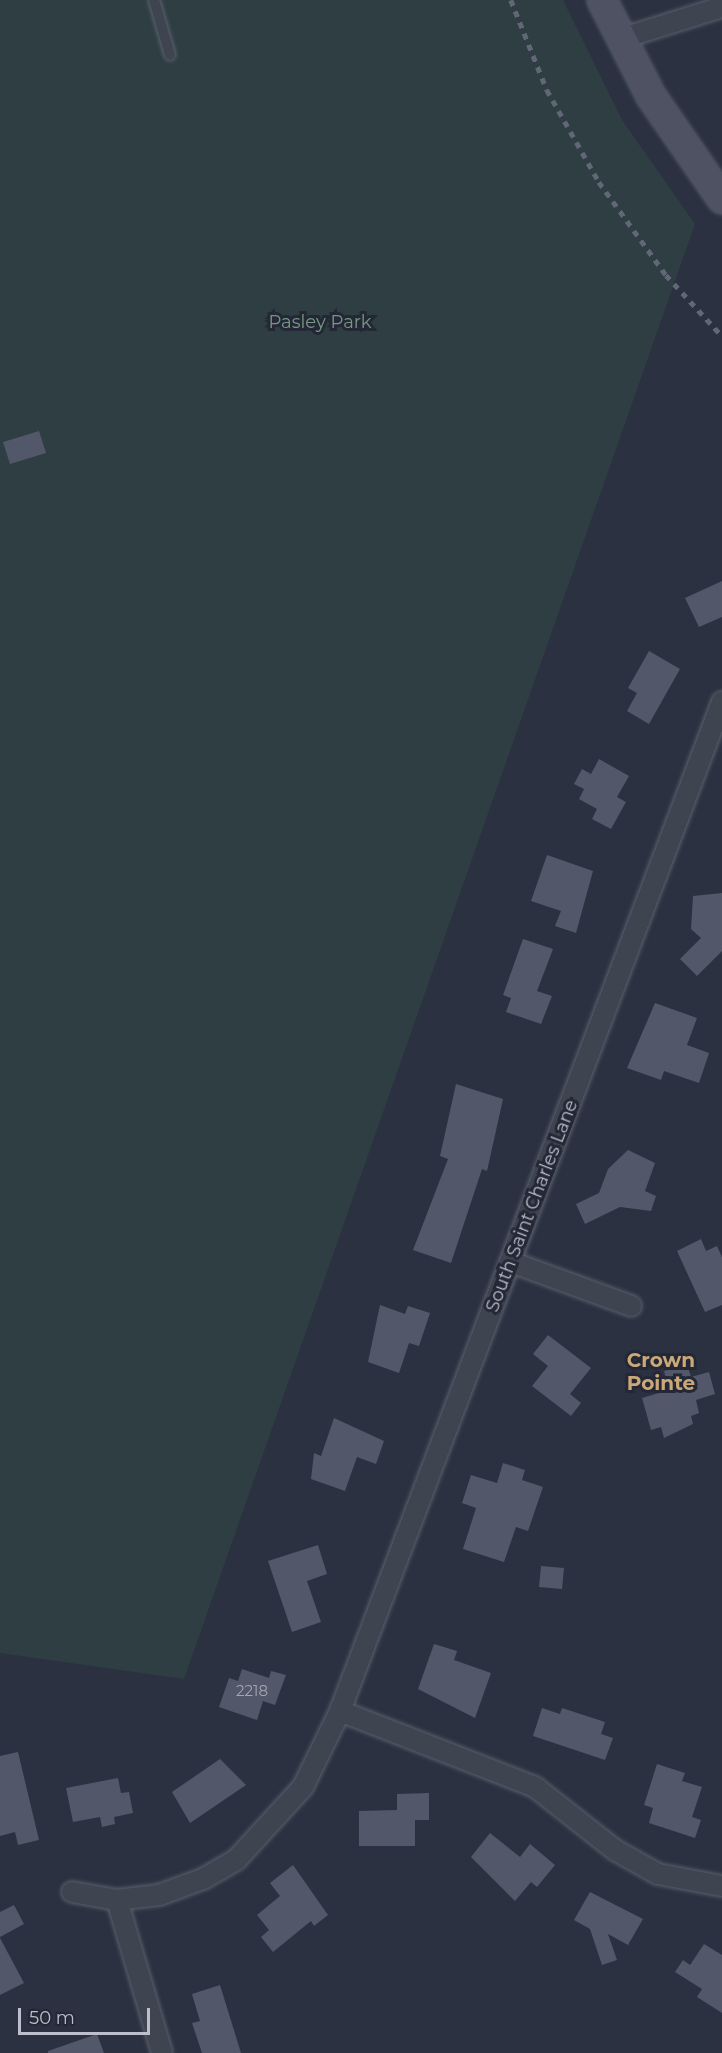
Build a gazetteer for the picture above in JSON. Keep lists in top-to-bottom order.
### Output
{
  "streets": {
    "street": ["South Saint Charles Lane"]
  },
  "districts": ["Crown Pointe"],
  "parks": ["Pasley Park"],
  "house_numbers": ["2218"],
  "scale_bar": "50 m"
}
